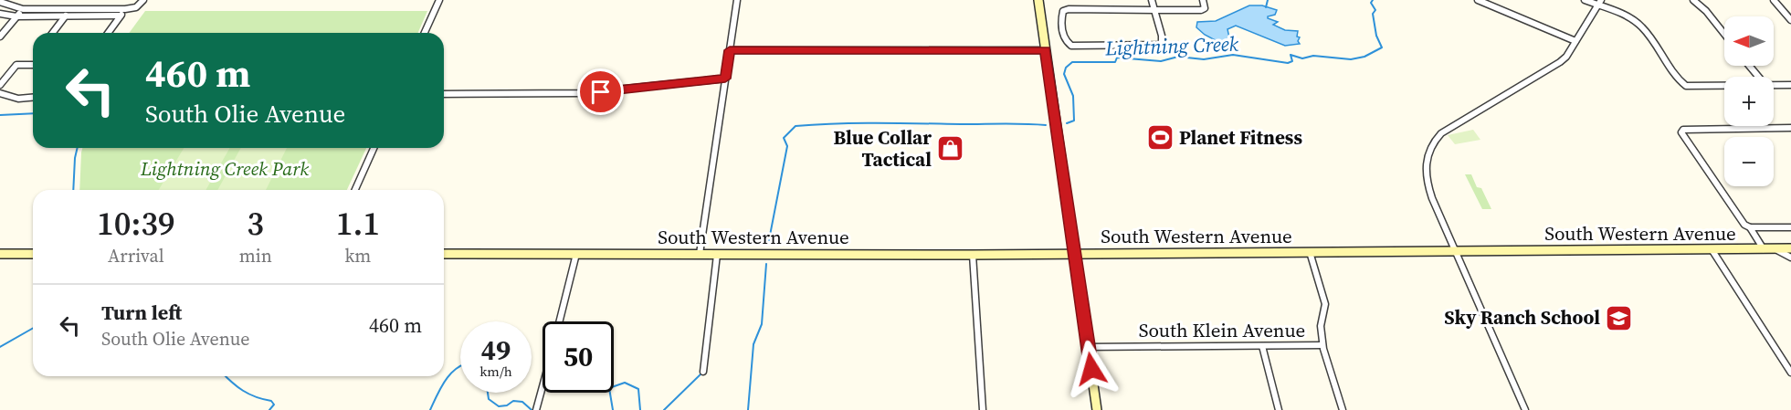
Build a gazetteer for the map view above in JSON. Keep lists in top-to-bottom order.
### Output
{
  "streets": {
    "main road": ["South Western Avenue"],
    "street": ["South Klein Avenue"]
  },
  "water": ["Lightning Creek"],
  "parks": ["Lightning Creek Park"],
  "places": {
    "sports": ["Planet Fitness"],
    "shop": ["Blue Collar Tactical"],
    "school or university": ["Sky Ranch School"]
  },
  "north": "left",
  "page": {
    "map_buttons": ["+", "−"],
    "turn": ["460 m", "South Olie Avenue"],
    "eta": [
      "10:39",
      "Arrival",
      "3",
      "min",
      "1.1",
      "km"
    ],
    "list": [
      {
        "name": "Turn left",
        "note": "South Olie Avenue",
        "value": "460 m"
      }
    ],
    "speed": "49 km/h",
    "limit": "50"
  }
}
